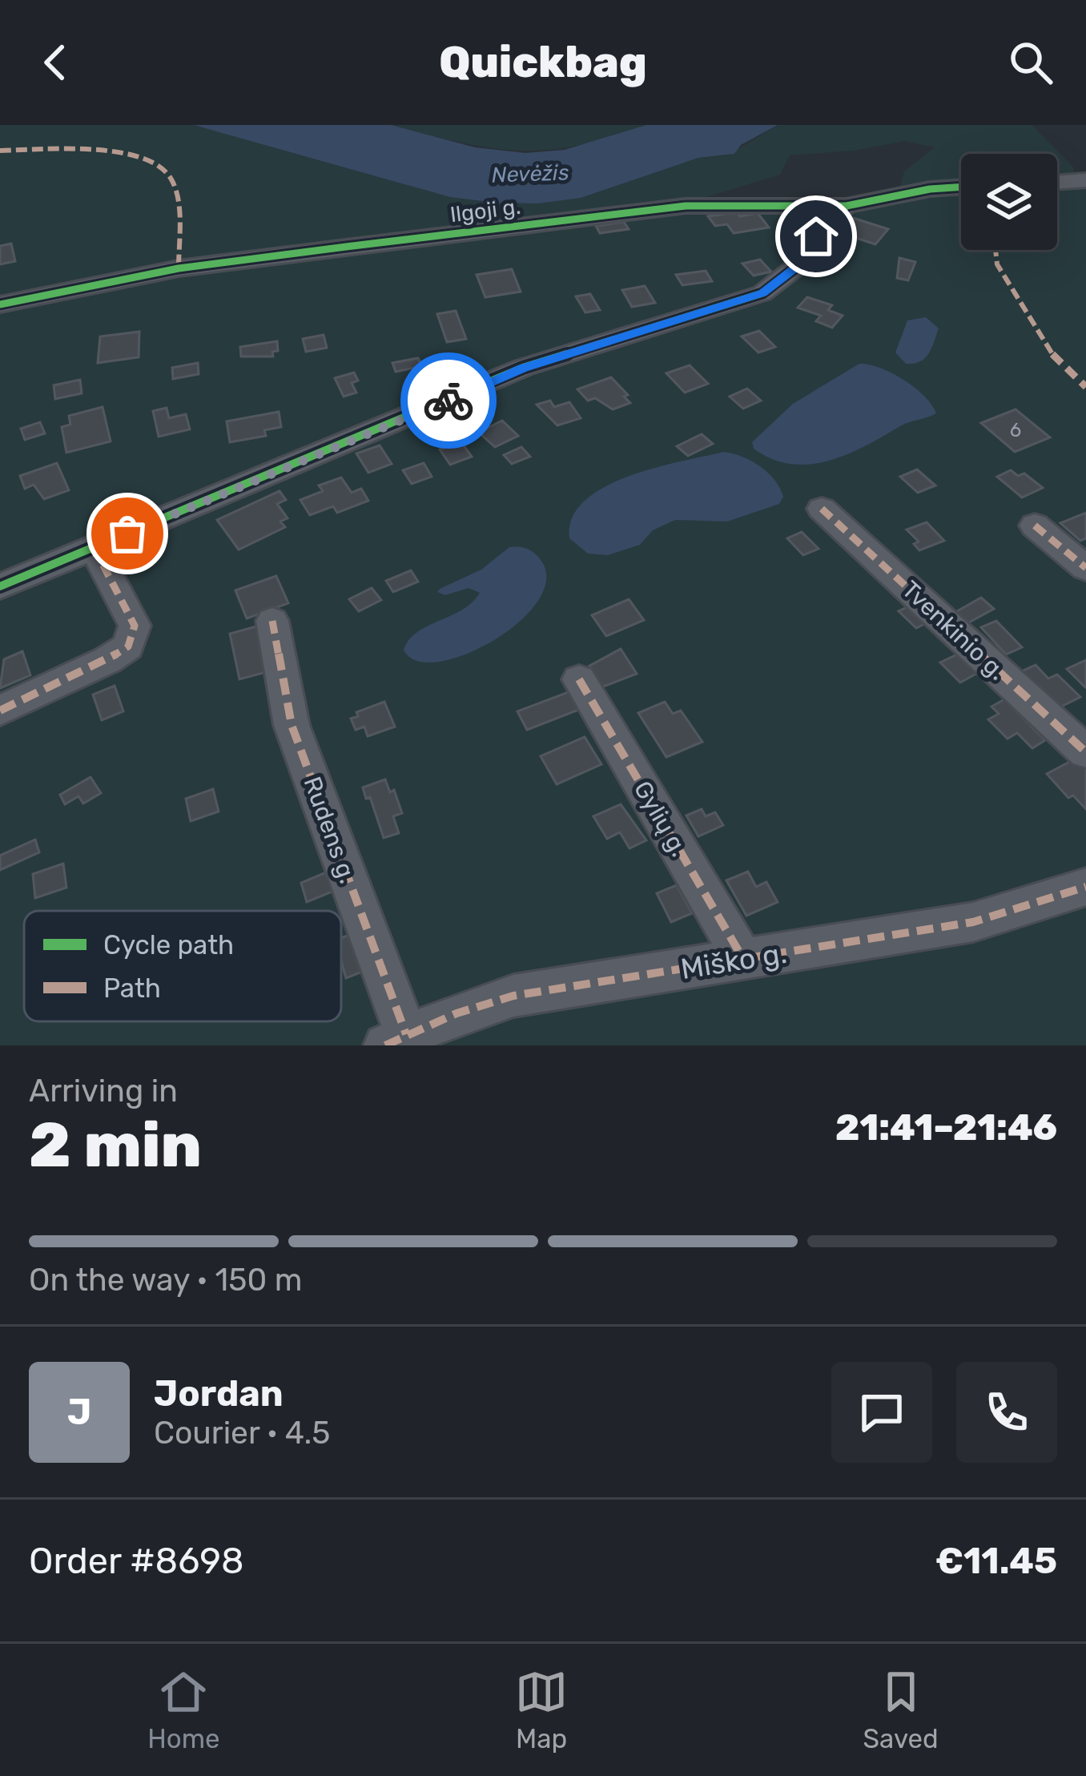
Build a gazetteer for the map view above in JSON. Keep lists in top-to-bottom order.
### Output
{
  "streets": {
    "street": [
      "Ilgoji g.",
      "Tvenkinio g.",
      "Gylių g.",
      "Rudens g.",
      "Miško g."
    ]
  },
  "crossings": [
    ["Gylių g.", "Miško g."],
    ["Rudens g.", "Miško g."]
  ],
  "water": ["Nevėžis"],
  "house_numbers": ["6"],
  "legend": ["Cycle path", "Path"],
  "page": {
    "header": "Quickbag",
    "heading": ["2 min", "Arriving in", "21:41–21:46"],
    "panel": [
      "Jordan",
      "Courier · 4.5",
      "Order #8698",
      "€11.45"
    ],
    "bar": "On the way · 150 m",
    "round": "J",
    "tabs": ["Home", "Map", "Saved"]
  }
}
